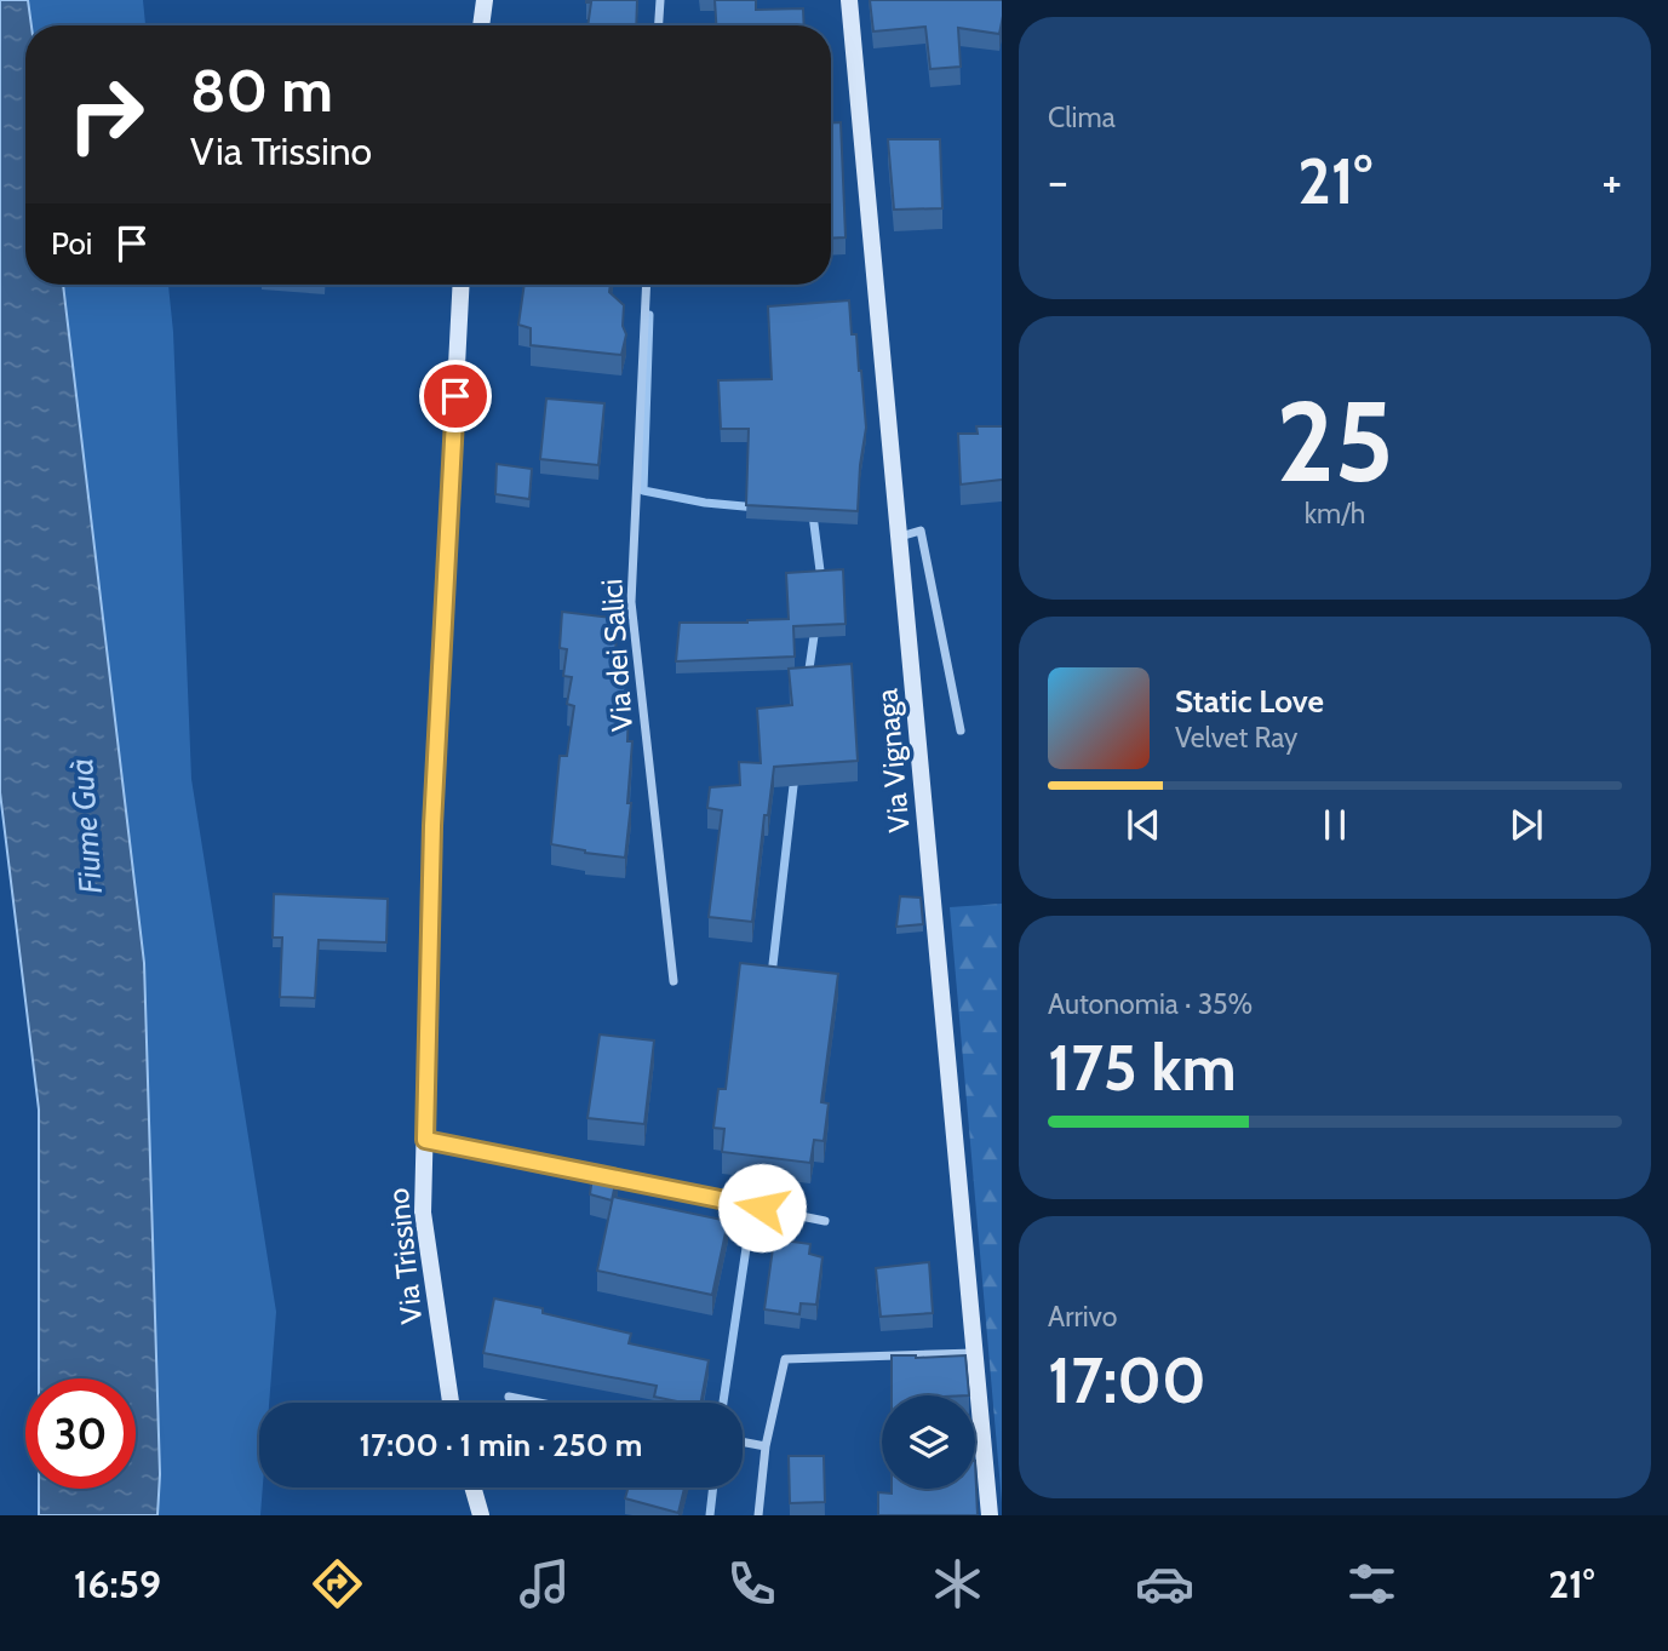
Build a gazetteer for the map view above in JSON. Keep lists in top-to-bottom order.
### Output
{
  "streets": {
    "street": ["Via dei Salici", "Via Vignaga", "Via Trissino"]
  },
  "water": ["Fiume Guà"],
  "page": {
    "tile": [
      "Clima",
      ["25", "km/h"],
      ["Autonomia · 35%", "175 km"],
      ["Arrivo", "17:00"]
    ],
    "turn": ["80 m", "Via Trissino"],
    "heat": ["−", "21°", "+"],
    "then": "Poi",
    "song": ["Static Love", "Velvet Ray"],
    "limit": "30",
    "trip": "17:00 · 1 min · 250 m",
    "tabs": ["16:59", "21°"]
  }
}
